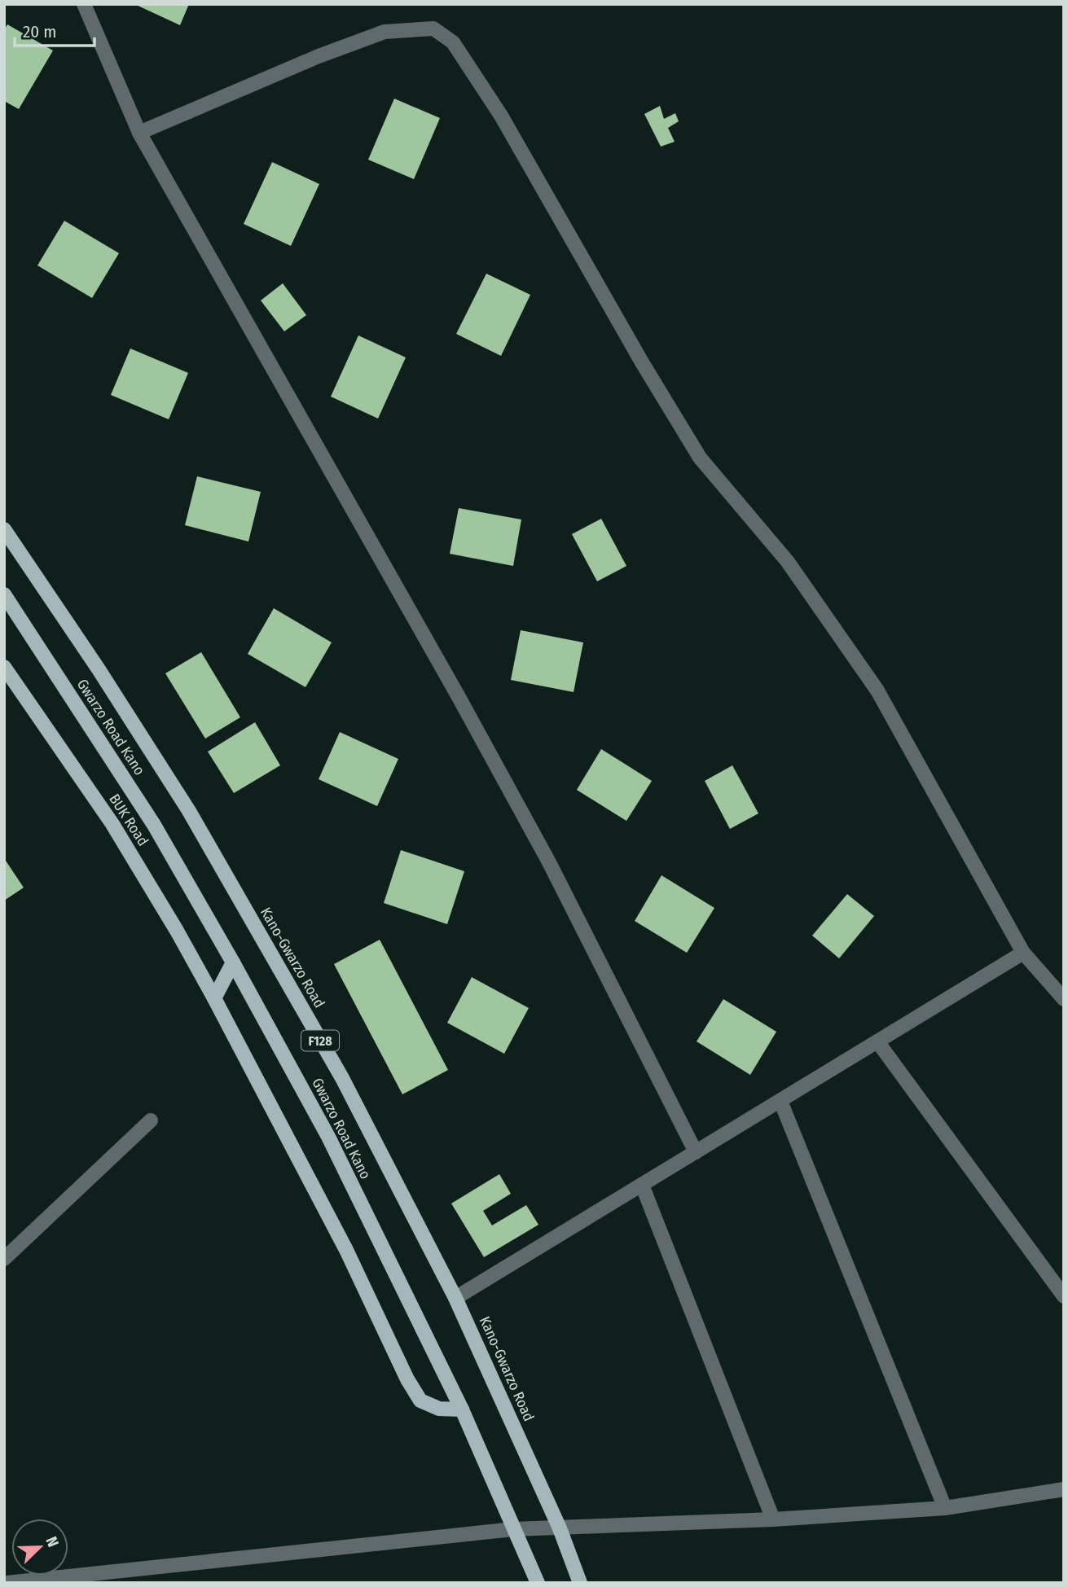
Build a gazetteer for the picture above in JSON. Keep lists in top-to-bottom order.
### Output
{
  "streets": {
    "main road": [
      "Gwarzo Road Kano",
      "BUK Road",
      "Kano-Gwarzo Road",
      "F128"
    ]
  },
  "crossings": [
    ["Gwarzo Road Kano", "BUK Road"]
  ],
  "scale_bar": "20 m",
  "north": "top right"
}
